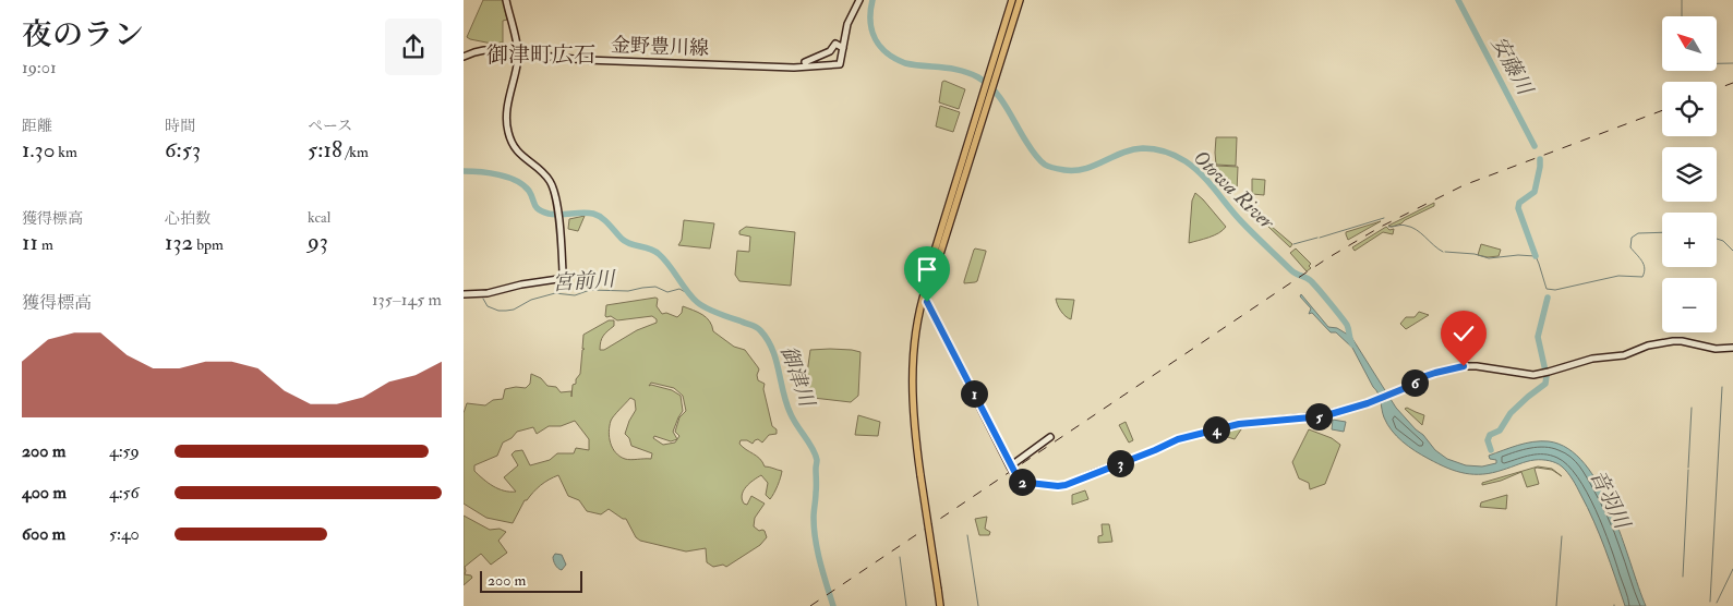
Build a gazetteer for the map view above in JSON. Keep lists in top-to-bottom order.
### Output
{
  "streets": {
    "main road": ["金野豊川線"]
  },
  "districts": ["御津町広石"],
  "water": [
    "安藤川",
    "Otowa River",
    "宮前川",
    "御津川",
    "音羽川"
  ],
  "scale_bar": "200 m",
  "north": "top left",
  "page": {
    "heading": ["夜のラン", "19:01"],
    "map_buttons": ["+", "−"],
    "stats": [
      ["距離", "1.30 km"],
      ["時間", "6:53"],
      ["ペース", "5:18 /km"],
      ["獲得標高", "11 m"],
      ["心拍数", "132 bpm"],
      ["kcal", "93"]
    ],
    "chart": ["獲得標高", "135–145 m"],
    "pins": [
      "6",
      "1",
      "5",
      "4",
      "3",
      "2"
    ],
    "list": [
      {
        "name": "200 m",
        "note": "4:59"
      },
      {
        "name": "400 m",
        "note": "4:56"
      },
      {
        "name": "600 m",
        "note": "5:40"
      }
    ],
    "scale": "200 m"
  }
}
